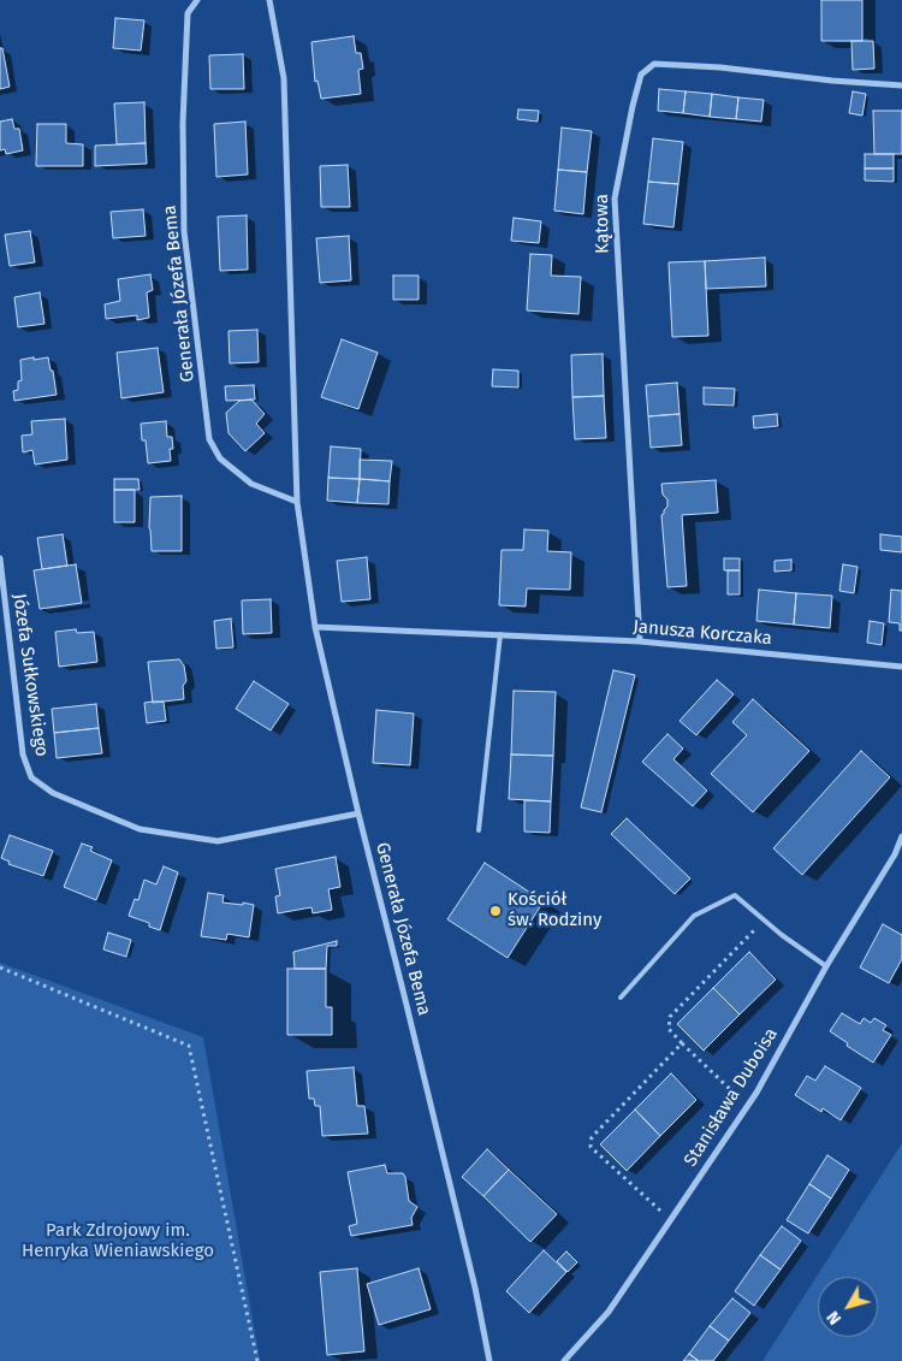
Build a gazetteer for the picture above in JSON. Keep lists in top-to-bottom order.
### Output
{
  "streets": {
    "street": [
      "Kątowa",
      "Generała Józefa Bema",
      "Janusza Korczaka",
      "Józefa Sułkowskiego",
      "Stanisława Duboisa"
    ]
  },
  "crossings": [
    ["Kątowa", "Janusza Korczaka"],
    ["Generała Józefa Bema", "Janusza Korczaka"],
    ["Generała Józefa Bema", "Józefa Sułkowskiego"]
  ],
  "parks": ["Park Zdrojowy im. Henryka Wieniawskiego"],
  "places": ["Kościół św. Rodziny"],
  "north": "bottom left"
}
